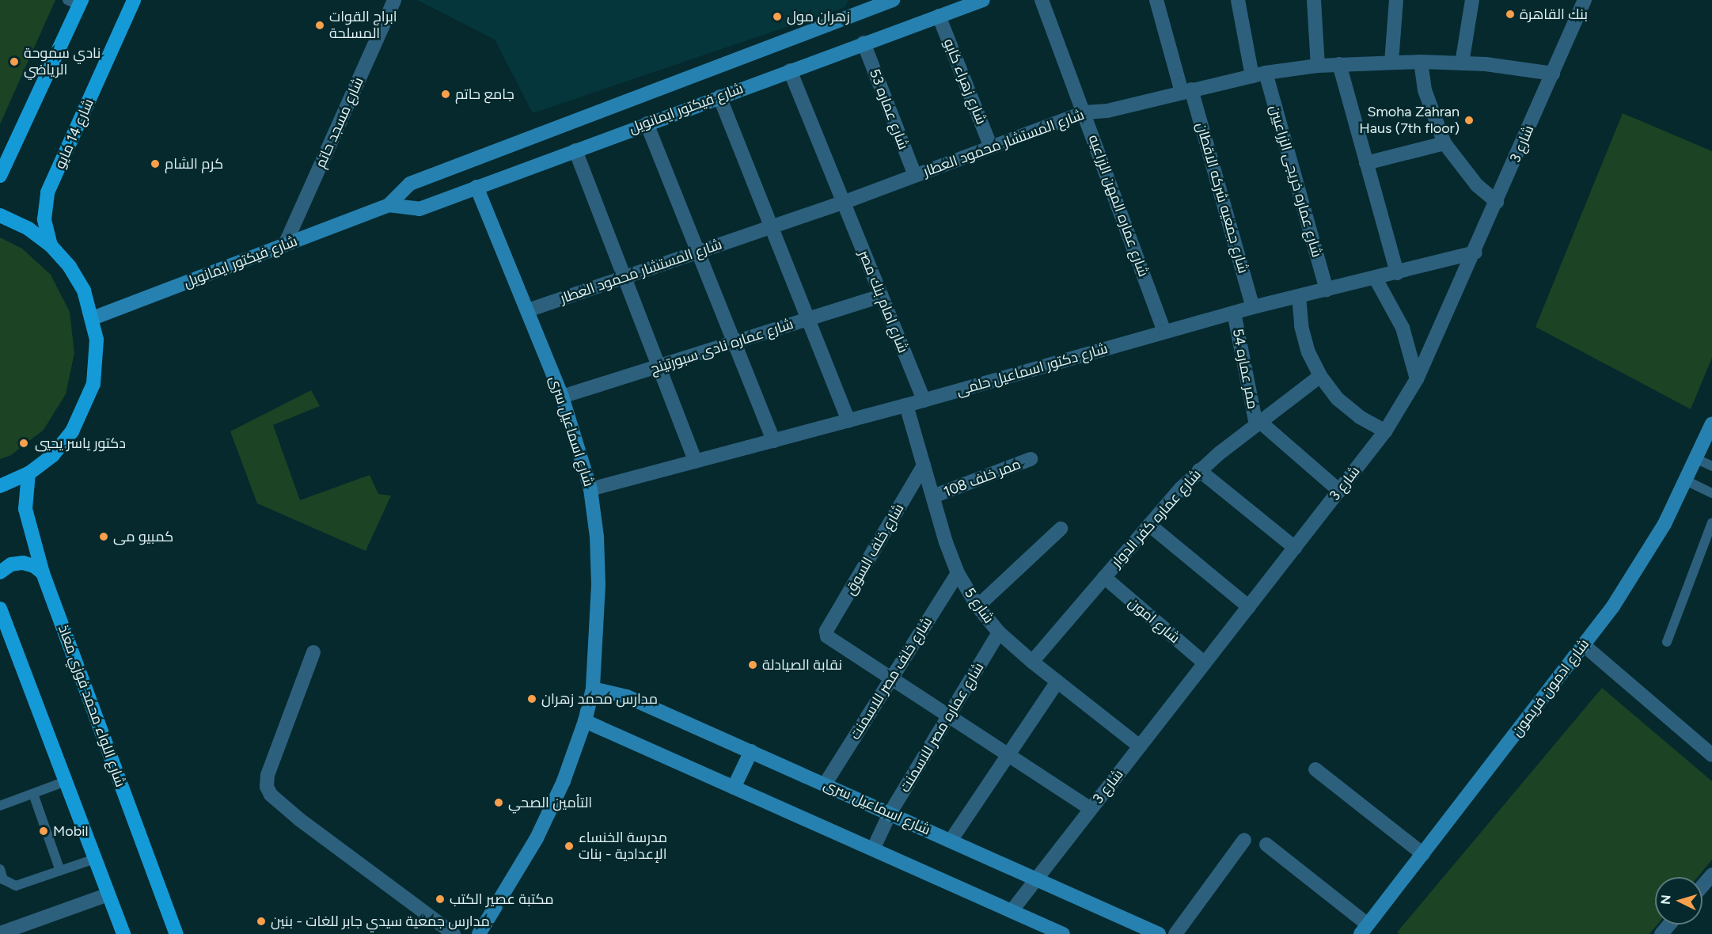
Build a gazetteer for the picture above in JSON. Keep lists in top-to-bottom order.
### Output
{
  "streets": {
    "main road": ["شارع 14 مايو", "شارع اللواء محمد فوزي معاذ"],
    "street": [
      "شارع زهراء كابو",
      "شارع فيكتور ايمانويل",
      "شارع عماره 53",
      "شارع مسجد حاتم",
      "شارع المستشار محمود العطار",
      "شارع 3",
      "شارع عماره خريجى الزراعيين",
      "شارع جمعيه شركه الاقطان",
      "شارع عماره المهن الزراعيه",
      "شارع امام بنك مصر",
      "شارع عماره نادى سبورتينج",
      "ممر عماره 54",
      "شارع دكتور اسماعيل حلمى",
      "شارع اسماعيل سرى",
      "ممر خلف 108",
      "شارع عماره كفر الدوار",
      "شارع خلف السوق",
      "شارع 5",
      "شارع امون",
      "شارع خلف مصر للاسمنت",
      "شارع ادمون فريمون",
      "شارع عماره مصر للاسمنت"
    ]
  },
  "crossings": [
    ["شارع زهراء كابو", "شارع فيكتور ايمانويل"],
    ["شارع زهراء كابو", "شارع المستشار محمود العطار"],
    ["شارع فيكتور ايمانويل", "شارع عماره 53"],
    ["شارع فيكتور ايمانويل", "شارع مسجد حاتم"],
    ["شارع فيكتور ايمانويل", "شارع امام بنك مصر"],
    ["شارع فيكتور ايمانويل", "شارع اسماعيل سرى"],
    ["شارع عماره 53", "شارع المستشار محمود العطار"],
    ["شارع المستشار محمود العطار", "شارع 3"],
    ["شارع المستشار محمود العطار", "شارع عماره خريجى الزراعيين"],
    ["شارع المستشار محمود العطار", "شارع جمعيه شركه الاقطان"],
    ["شارع المستشار محمود العطار", "شارع عماره المهن الزراعيه"],
    ["شارع المستشار محمود العطار", "شارع امام بنك مصر"],
    ["شارع المستشار محمود العطار", "شارع اسماعيل سرى"],
    ["شارع 3", "شارع دكتور اسماعيل حلمى"],
    ["شارع 3", "شارع اسماعيل سرى"],
    ["شارع 3", "شارع 5"],
    ["شارع 3", "شارع امون"],
    ["شارع عماره خريجى الزراعيين", "شارع دكتور اسماعيل حلمى"],
    ["شارع جمعيه شركه الاقطان", "شارع دكتور اسماعيل حلمى"],
    ["شارع عماره المهن الزراعيه", "شارع دكتور اسماعيل حلمى"],
    ["شارع امام بنك مصر", "شارع عماره نادى سبورتينج"],
    ["شارع امام بنك مصر", "شارع دكتور اسماعيل حلمى"],
    ["شارع عماره نادى سبورتينج", "شارع اسماعيل سرى"],
    ["ممر عماره 54", "شارع دكتور اسماعيل حلمى"],
    ["ممر عماره 54", "شارع عماره كفر الدوار"],
    ["شارع دكتور اسماعيل حلمى", "شارع اسماعيل سرى"],
    ["شارع دكتور اسماعيل حلمى", "شارع 5"],
    ["شارع اسماعيل سرى", "شارع خلف مصر للاسمنت"],
    ["شارع اسماعيل سرى", "شارع عماره مصر للاسمنت"],
    ["ممر خلف 108", "شارع 5"],
    ["شارع عماره كفر الدوار", "شارع 5"],
    ["شارع عماره كفر الدوار", "شارع امون"],
    ["شارع خلف السوق", "شارع 5"],
    ["شارع خلف السوق", "شارع خلف مصر للاسمنت"],
    ["شارع 5", "شارع خلف مصر للاسمنت"],
    ["شارع 5", "شارع عماره مصر للاسمنت"]
  ],
  "places": [
    "بنك القاهرة",
    "زهران مول",
    "ابراج القوات المسلحة",
    "نادي سموحة الرياضي",
    "جامع حاتم",
    "Smoha Zahran Haus (7th floor)",
    "كرم الشام",
    "دكتور ياسر يحيي",
    "كمبيو مى",
    "نقابة الصيادلة",
    "مدارس محمد زهران",
    "التأمين الصحي",
    "Mobil",
    "مدرسة الخنساء الإعدادية - بنات",
    "مكتبة عصير الكتب",
    "مدارس جمعية سيدي جابر للغات - بنين"
  ],
  "north": "left"
}
